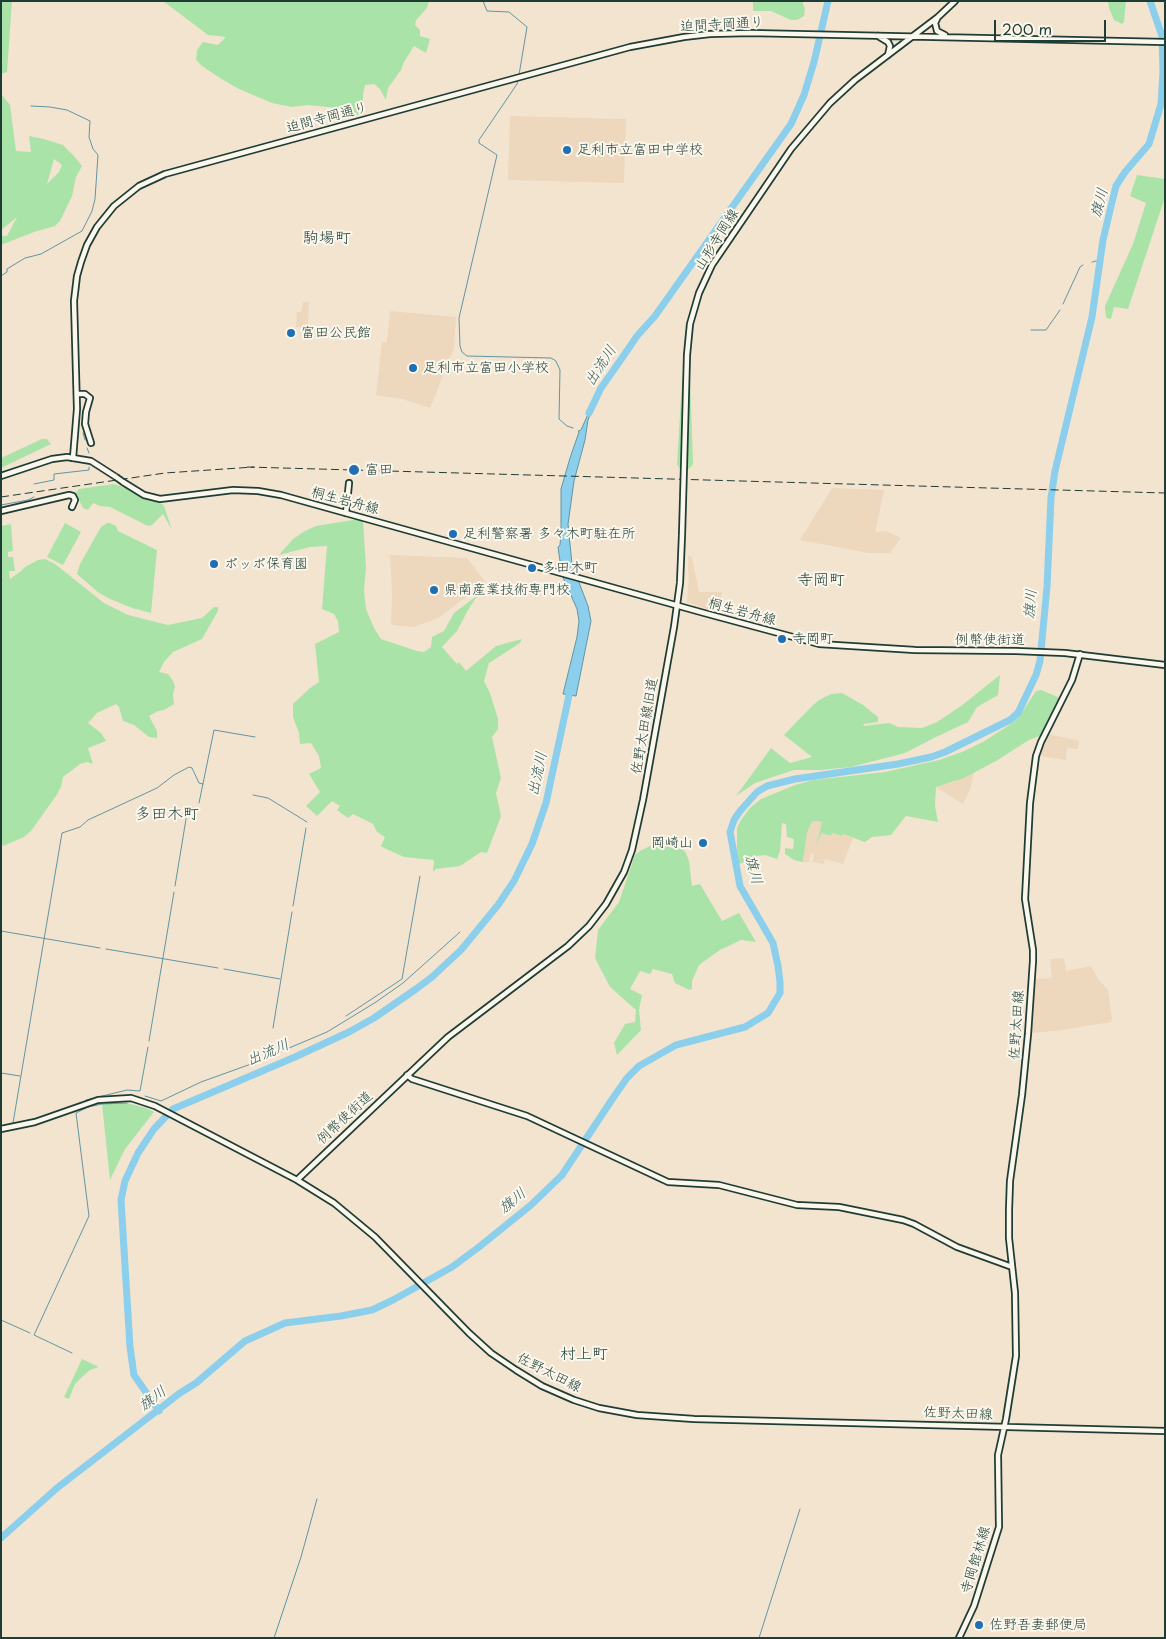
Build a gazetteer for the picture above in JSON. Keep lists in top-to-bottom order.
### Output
{
  "streets": {
    "main road": [
      "迫間寺岡通り",
      "山形寺岡線",
      "桐生岩舟線",
      "例幣使街道",
      "佐野太田線旧道",
      "佐野太田線",
      "寺岡館林線"
    ]
  },
  "crossings": [
    ["迫間寺岡通り", "桐生岩舟線"],
    ["山形寺岡線", "桐生岩舟線"],
    ["山形寺岡線", "佐野太田線旧道"],
    ["桐生岩舟線", "例幣使街道"],
    ["桐生岩舟線", "佐野太田線旧道"],
    ["例幣使街道", "佐野太田線旧道"],
    ["例幣使街道", "佐野太田線"],
    ["佐野太田線", "寺岡館林線"]
  ],
  "districts": [
    "駒場町",
    "寺岡町",
    "多田木町",
    "村上町"
  ],
  "water": ["旗川", "出流川"],
  "places": [
    "足利市立富田中学校",
    "富田公民館",
    "足利市立富田小学校",
    "富田",
    "足利警察署 多々木町駐在所",
    "ポッポ保育園",
    "多田木町",
    "県南産業技術専門校",
    "寺岡町",
    "岡崎山",
    "佐野吾妻郵便局"
  ],
  "scale_bar": "200 m"
}
